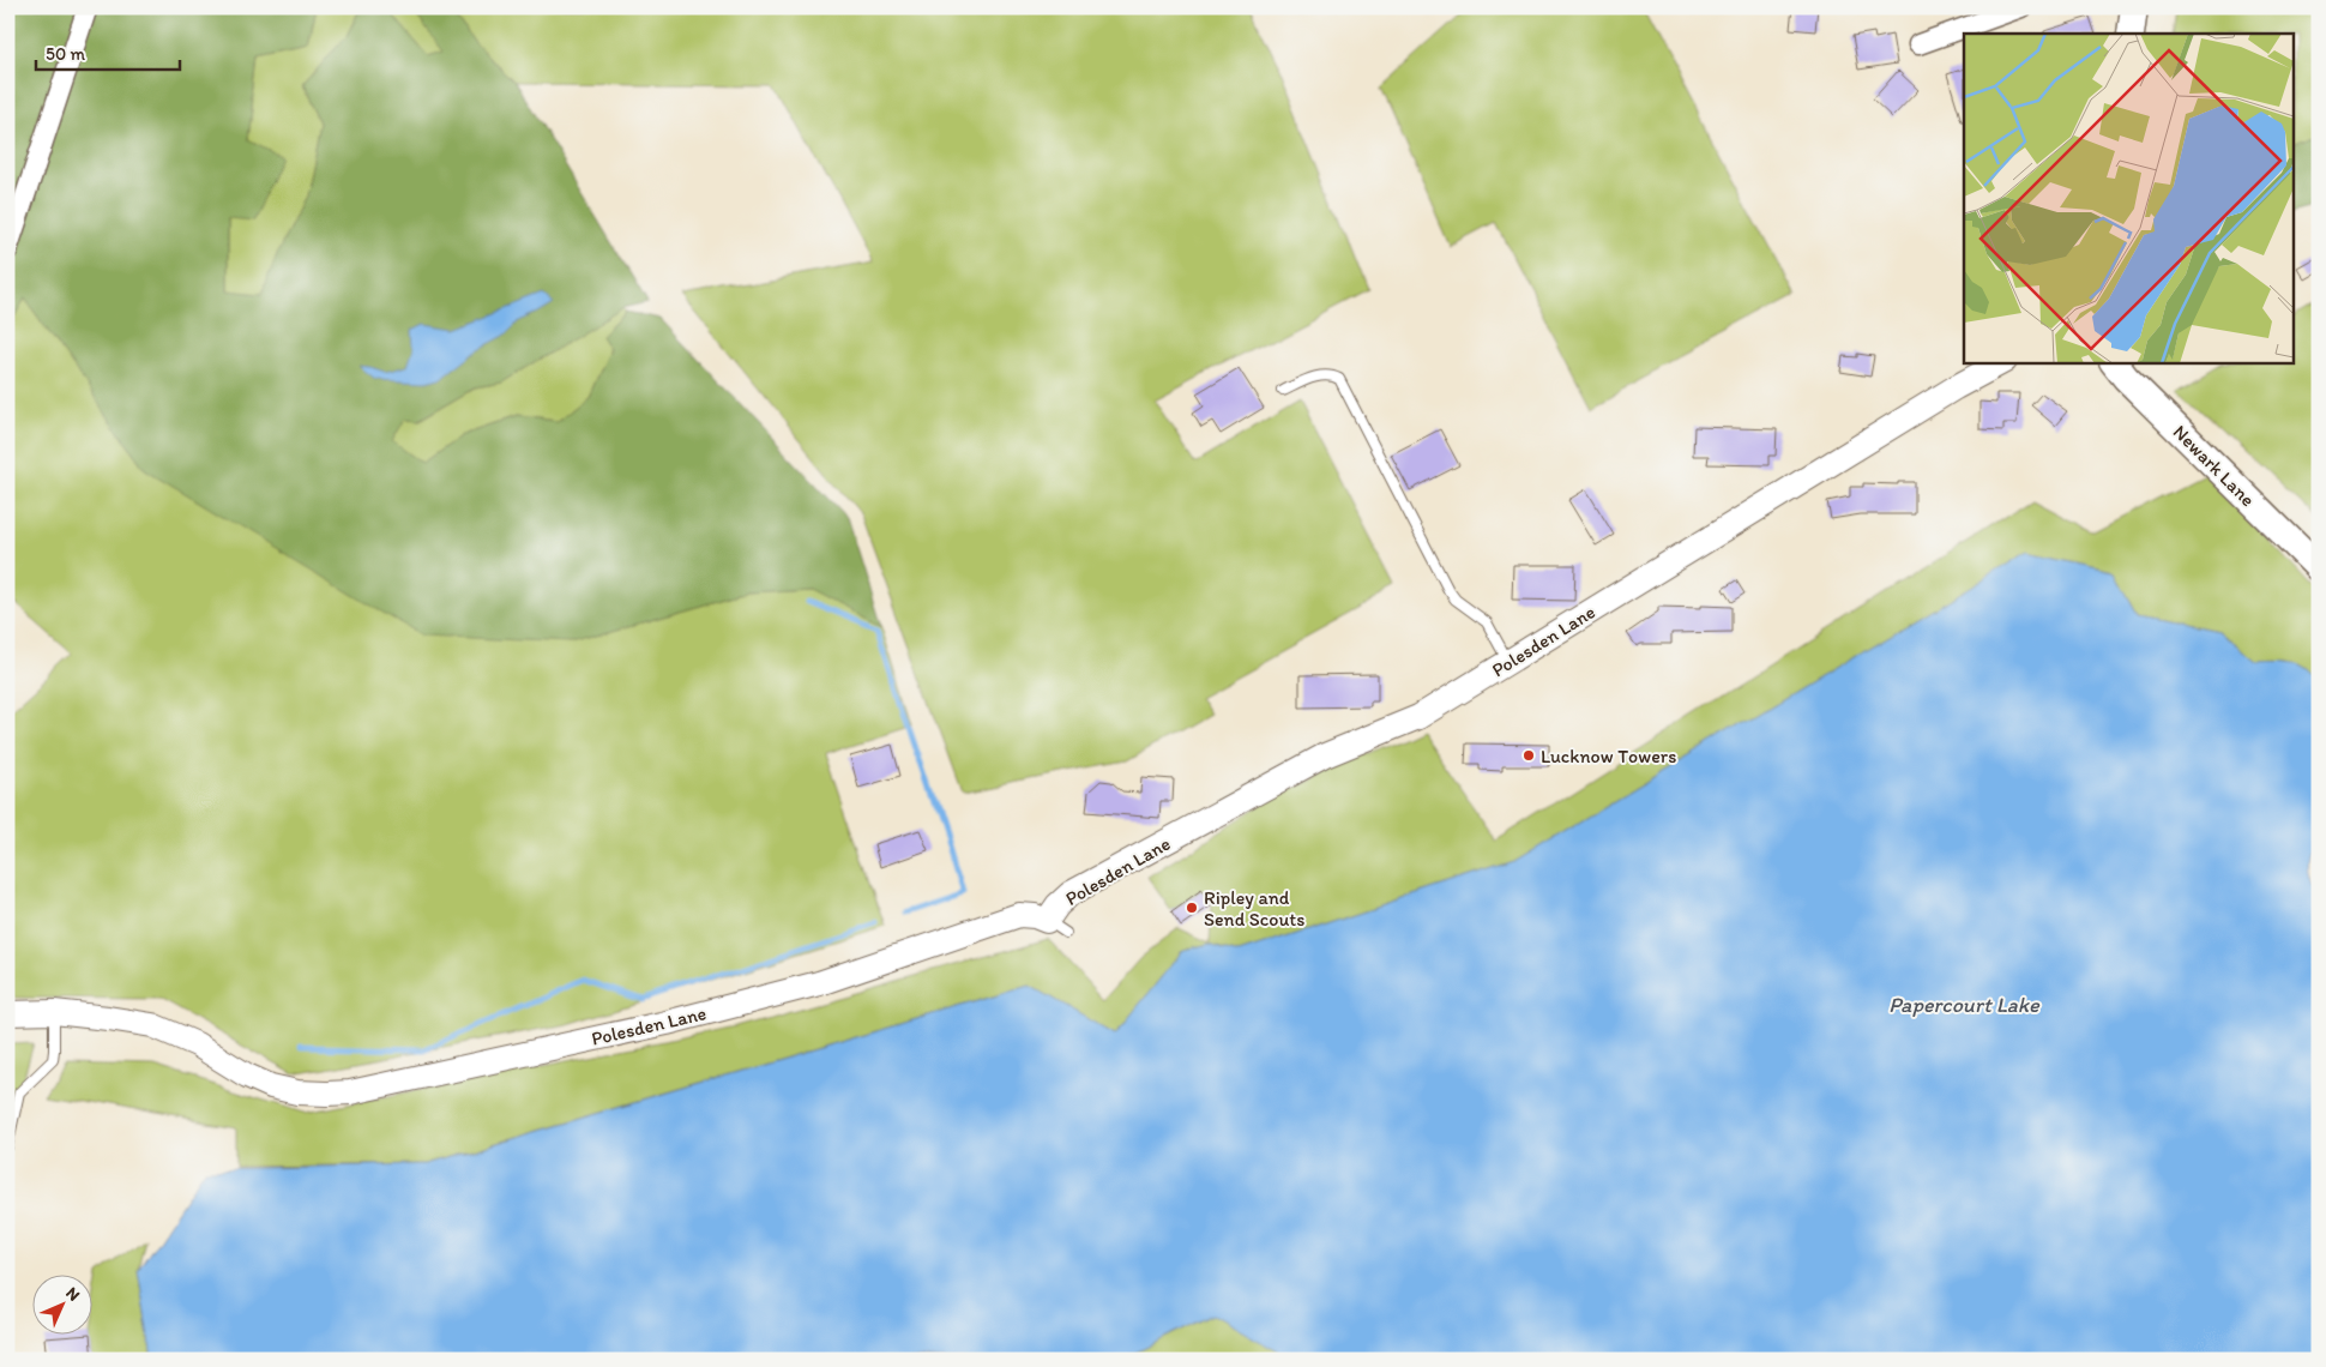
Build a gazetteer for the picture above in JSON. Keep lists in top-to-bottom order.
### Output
{
  "streets": {
    "main road": ["Newark Lane"],
    "street": ["Polesden Lane"]
  },
  "water": ["Papercourt Lake"],
  "places": ["Lucknow Towers", "Ripley and Send Scouts"],
  "scale_bar": "50 m",
  "north": "top right"
}
